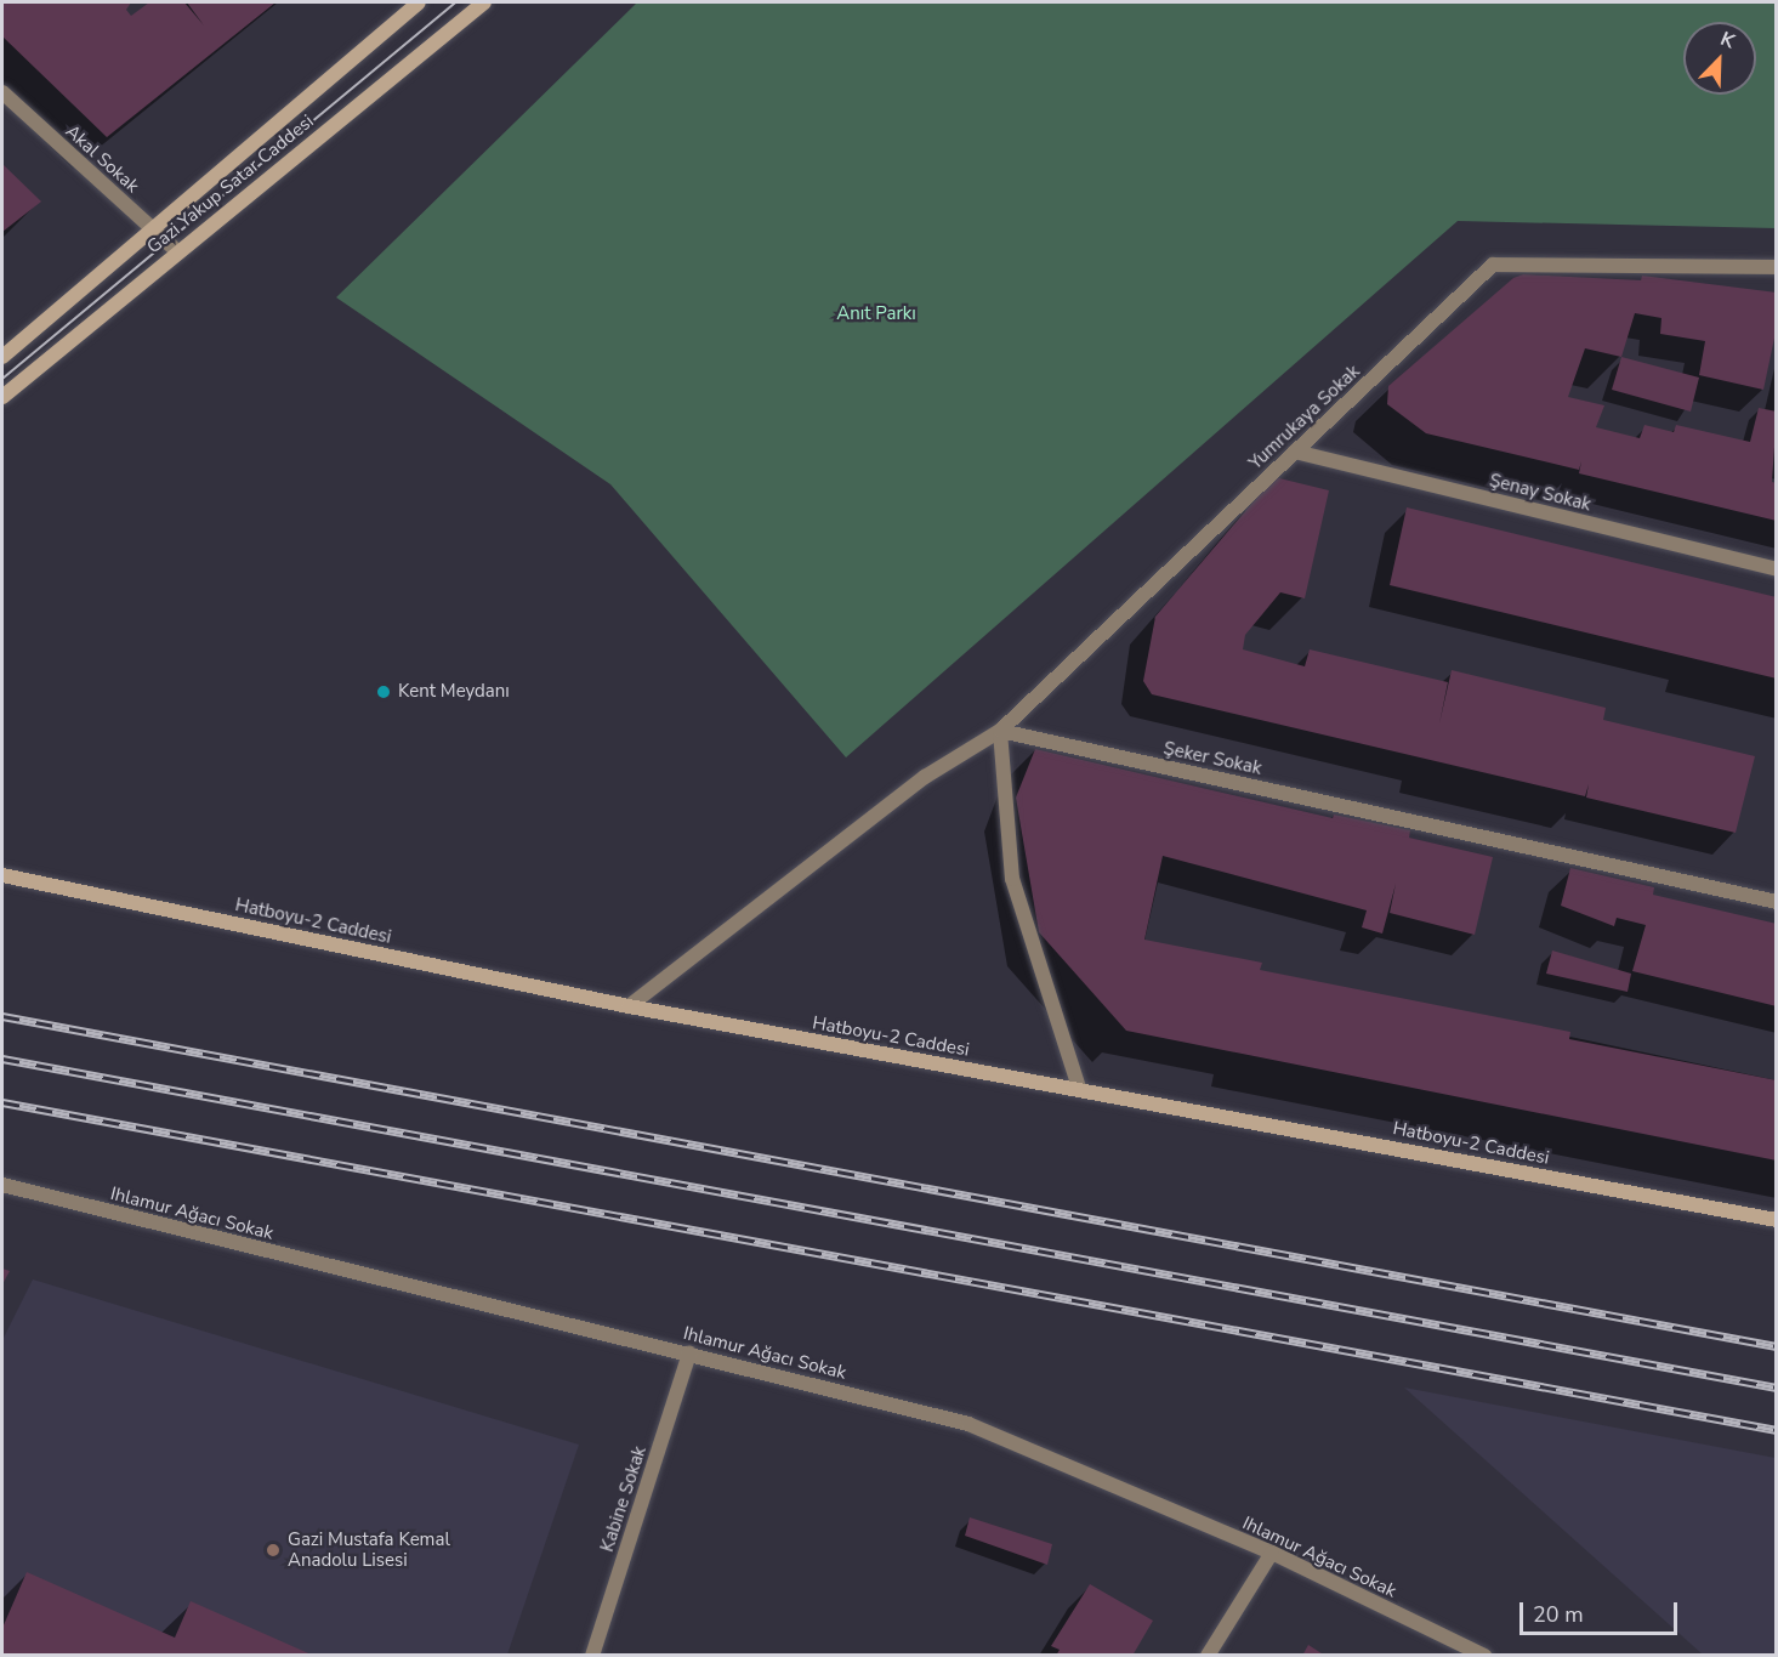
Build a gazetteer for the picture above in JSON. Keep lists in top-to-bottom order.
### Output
{
  "streets": {
    "main road": ["Gazi Yakup Satar Caddesi", "Hatboyu-2 Caddesi"],
    "street": [
      "Akal Sokak",
      "Yumrukaya Sokak",
      "Şenay Sokak",
      "Şeker Sokak",
      "Ihlamur Ağacı Sokak",
      "Kabine Sokak"
    ]
  },
  "crossings": [
    ["Akal Sokak", "Gazi Yakup Satar Caddesi"],
    ["Yumrukaya Sokak", "Şenay Sokak"],
    ["Yumrukaya Sokak", "Şeker Sokak"],
    ["Yumrukaya Sokak", "Hatboyu-2 Caddesi"],
    ["Ihlamur Ağacı Sokak", "Kabine Sokak"]
  ],
  "parks": ["Anıt Parkı"],
  "places": ["Kent Meydanı", "Gazi Mustafa Kemal Anadolu Lisesi"],
  "scale_bar": "20 m",
  "north": "top right"
}
